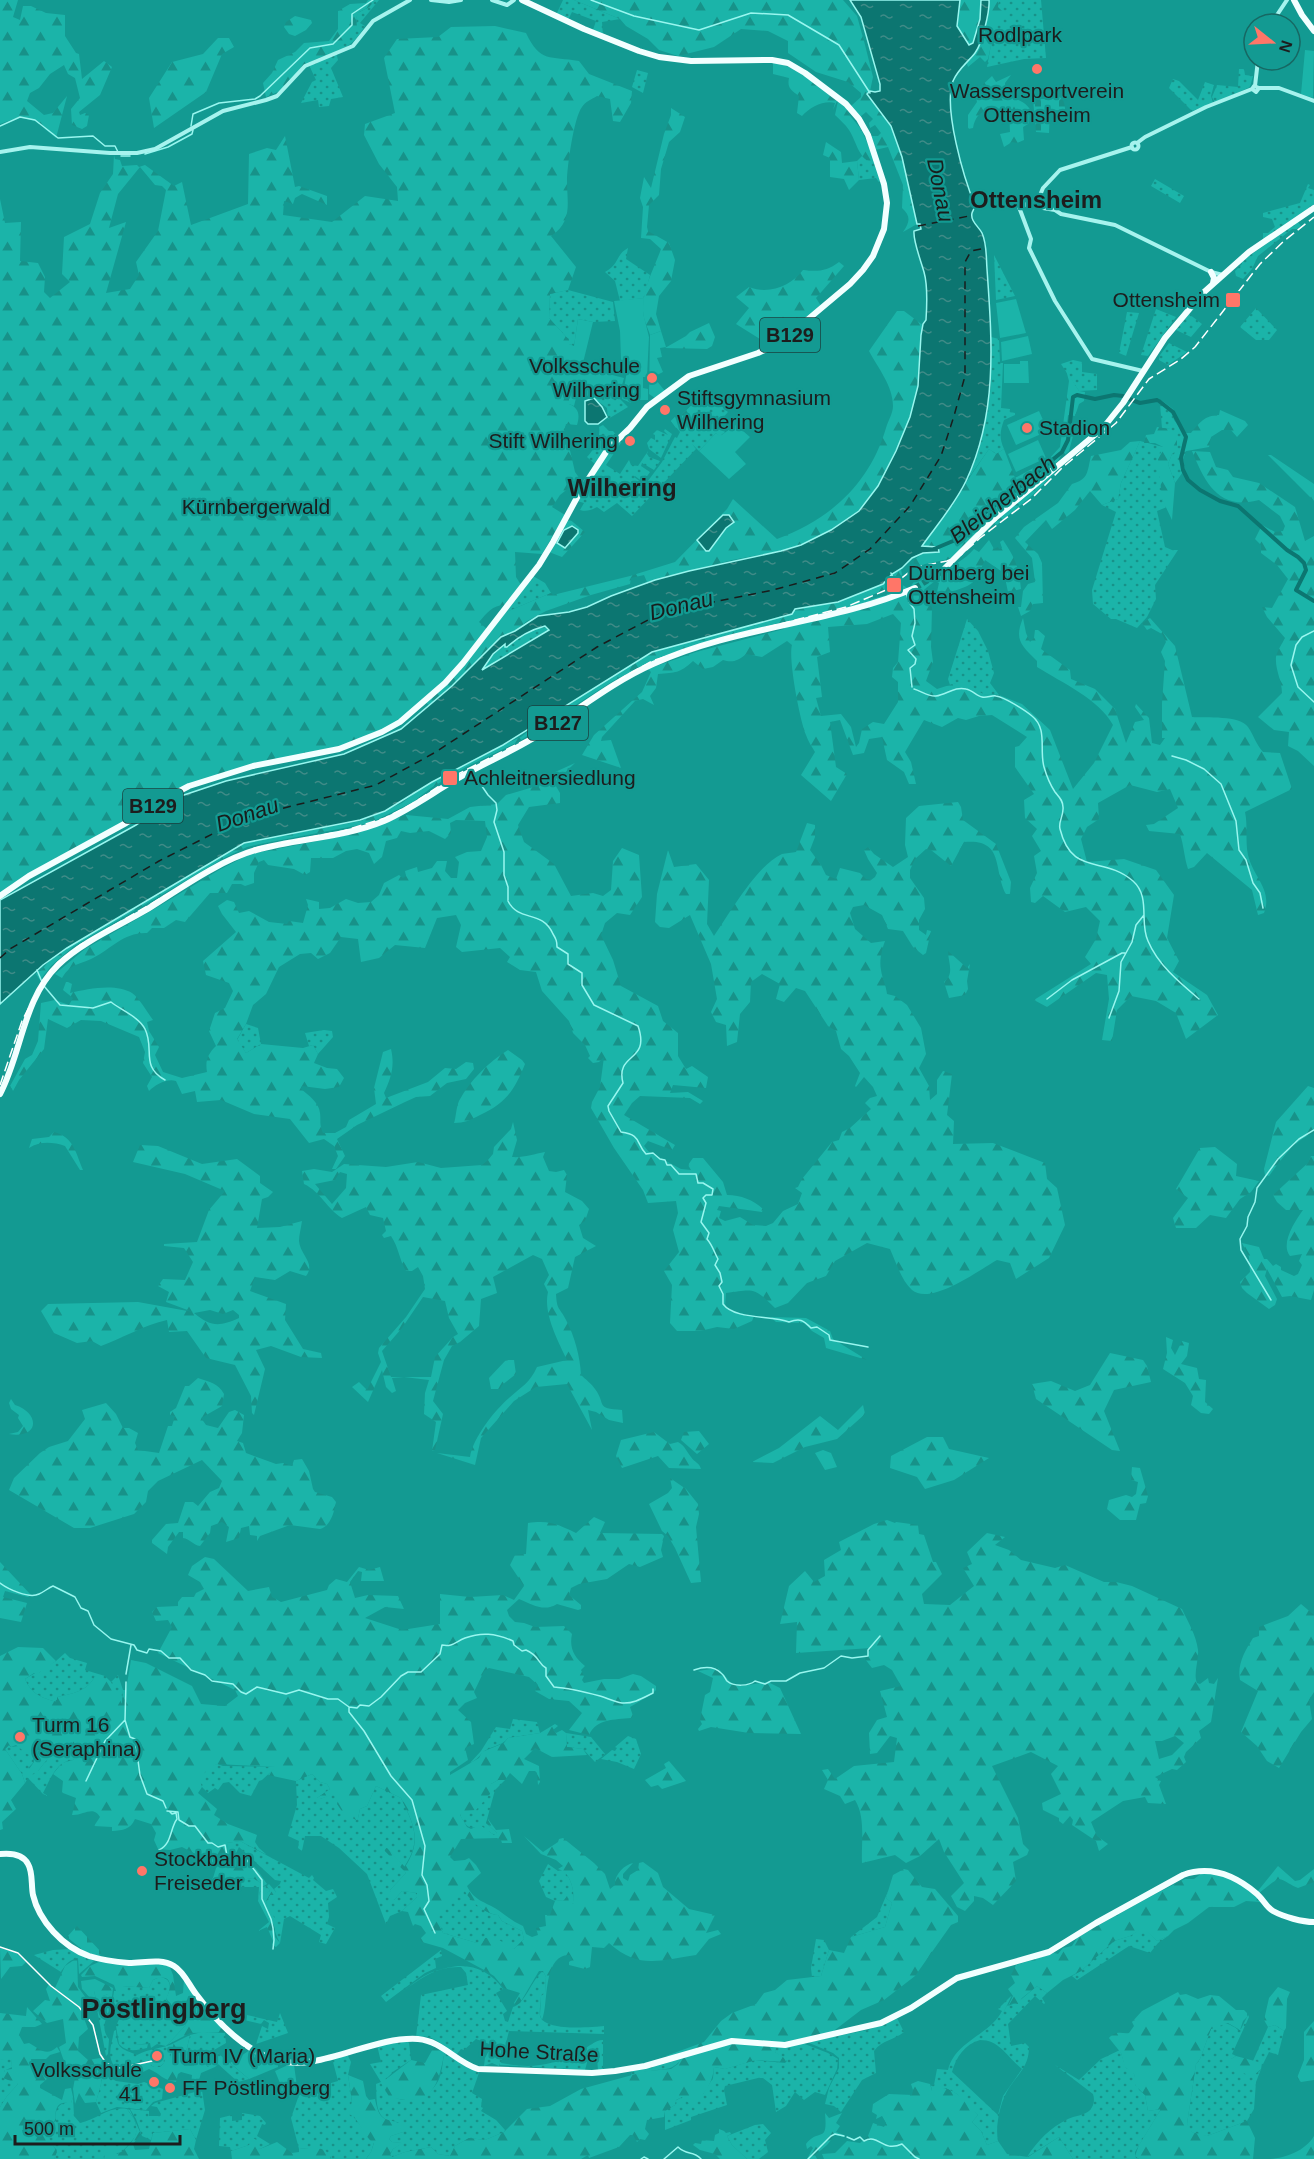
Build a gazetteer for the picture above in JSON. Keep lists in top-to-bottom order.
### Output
{
  "streets": {
    "main road": ["B129", "B127", "Hohe Straße"]
  },
  "districts": ["Ottensheim", "Wilhering", "Pöstlingberg"],
  "water": ["Donau", "Bleicherbach"],
  "parks": ["Rodlpark", "Kürnbergerwald"],
  "places": {
    "other": [
      "Wassersportverein Ottensheim",
      "Volksschule Wilhering",
      "Stiftsgymnasium Wilhering",
      "Stadion",
      "Stift Wilhering",
      "Turm 16 (Seraphina)",
      "Stockbahn Freiseder",
      "Turm IV (Maria)",
      "Volksschule 41",
      "FF Pöstlingberg"
    ],
    "transit": ["Ottensheim", "Dürnberg bei Ottensheim", "Achleitnersiedlung"]
  },
  "scale_bar": "500 m",
  "north": "right"
}
